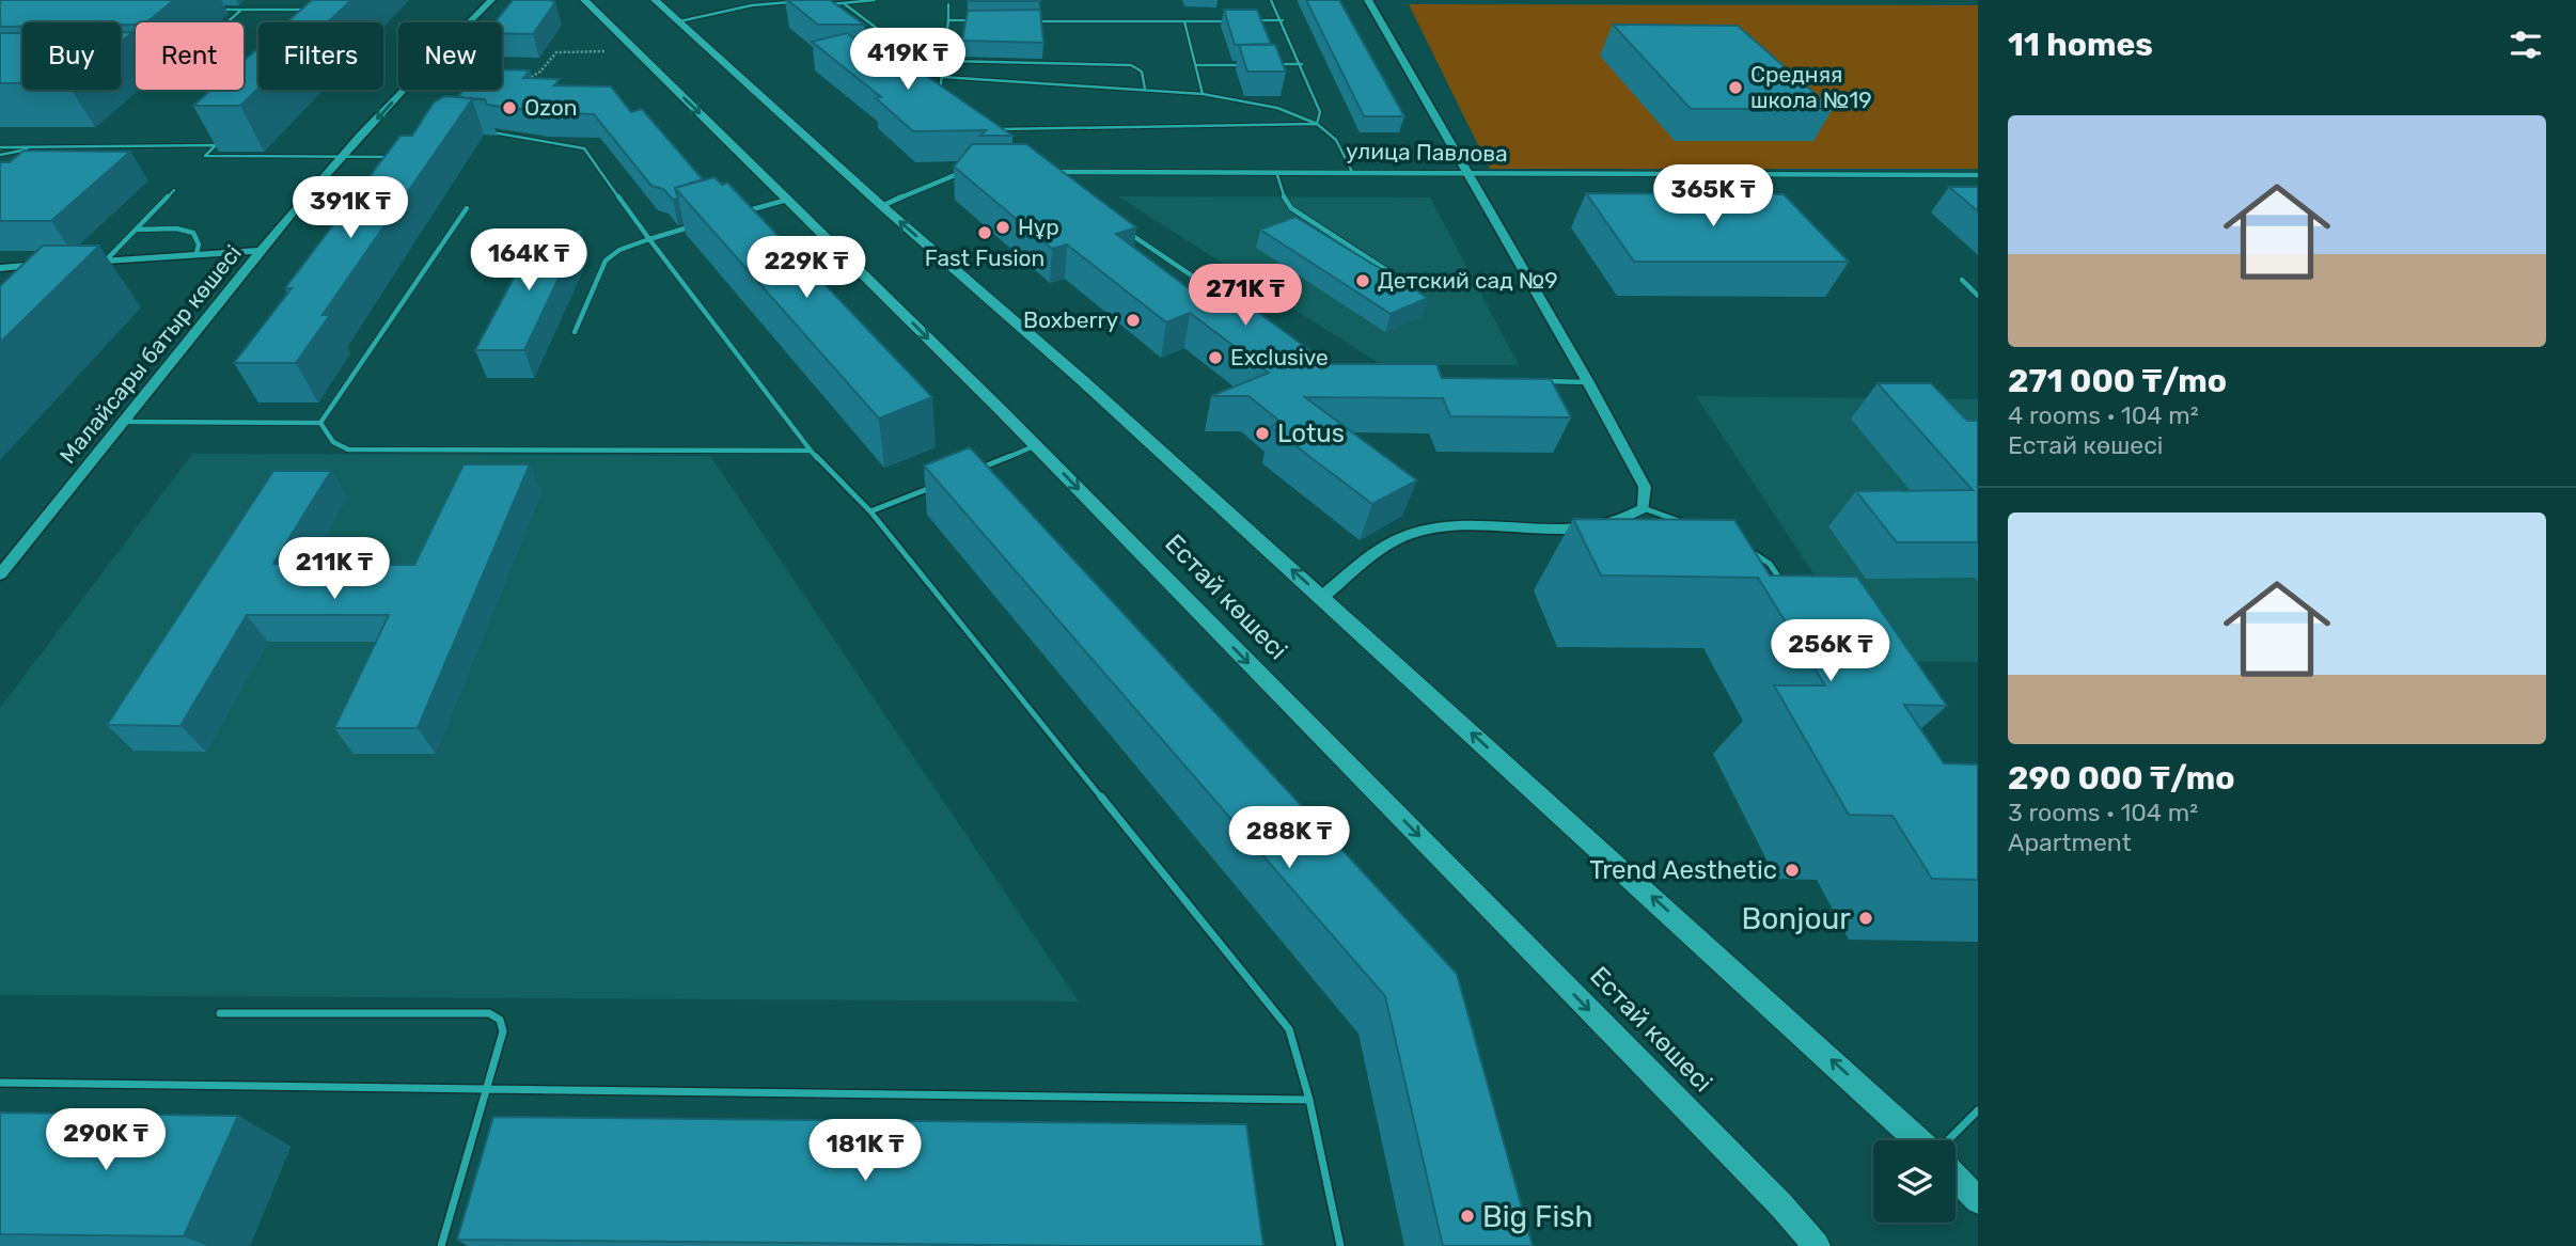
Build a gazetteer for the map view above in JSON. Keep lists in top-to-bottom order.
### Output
{
  "streets": {
    "main road": ["Естай көшесі"],
    "street": ["улица Павлова", "Малайсары батыр көшесі"]
  },
  "places": [
    "Средняя школа №19",
    "Ozon",
    "Нұр",
    "Fast Fusion",
    "Детский сад №9",
    "Boxberry",
    "Exclusive",
    "Lotus",
    "Trend Aesthetic",
    "Bonjour",
    "Big Fish"
  ],
  "page": {
    "heading": "11 homes",
    "chip": [
      "Buy",
      "Rent",
      "Filters",
      "New"
    ],
    "price": [
      "419K ₸",
      "365K ₸",
      "391K ₸",
      "164K ₸",
      "229K ₸",
      "271K ₸",
      "211K ₸",
      "256K ₸",
      "288K ₸",
      "290K ₸",
      "181K ₸"
    ],
    "list": [
      {
        "name": "271 000 ₸/mo",
        "note": "4 rooms · 104 m² · Естай көшесі"
      },
      {
        "name": "290 000 ₸/mo",
        "note": "3 rooms · 104 m² · Apartment"
      }
    ]
  }
}
